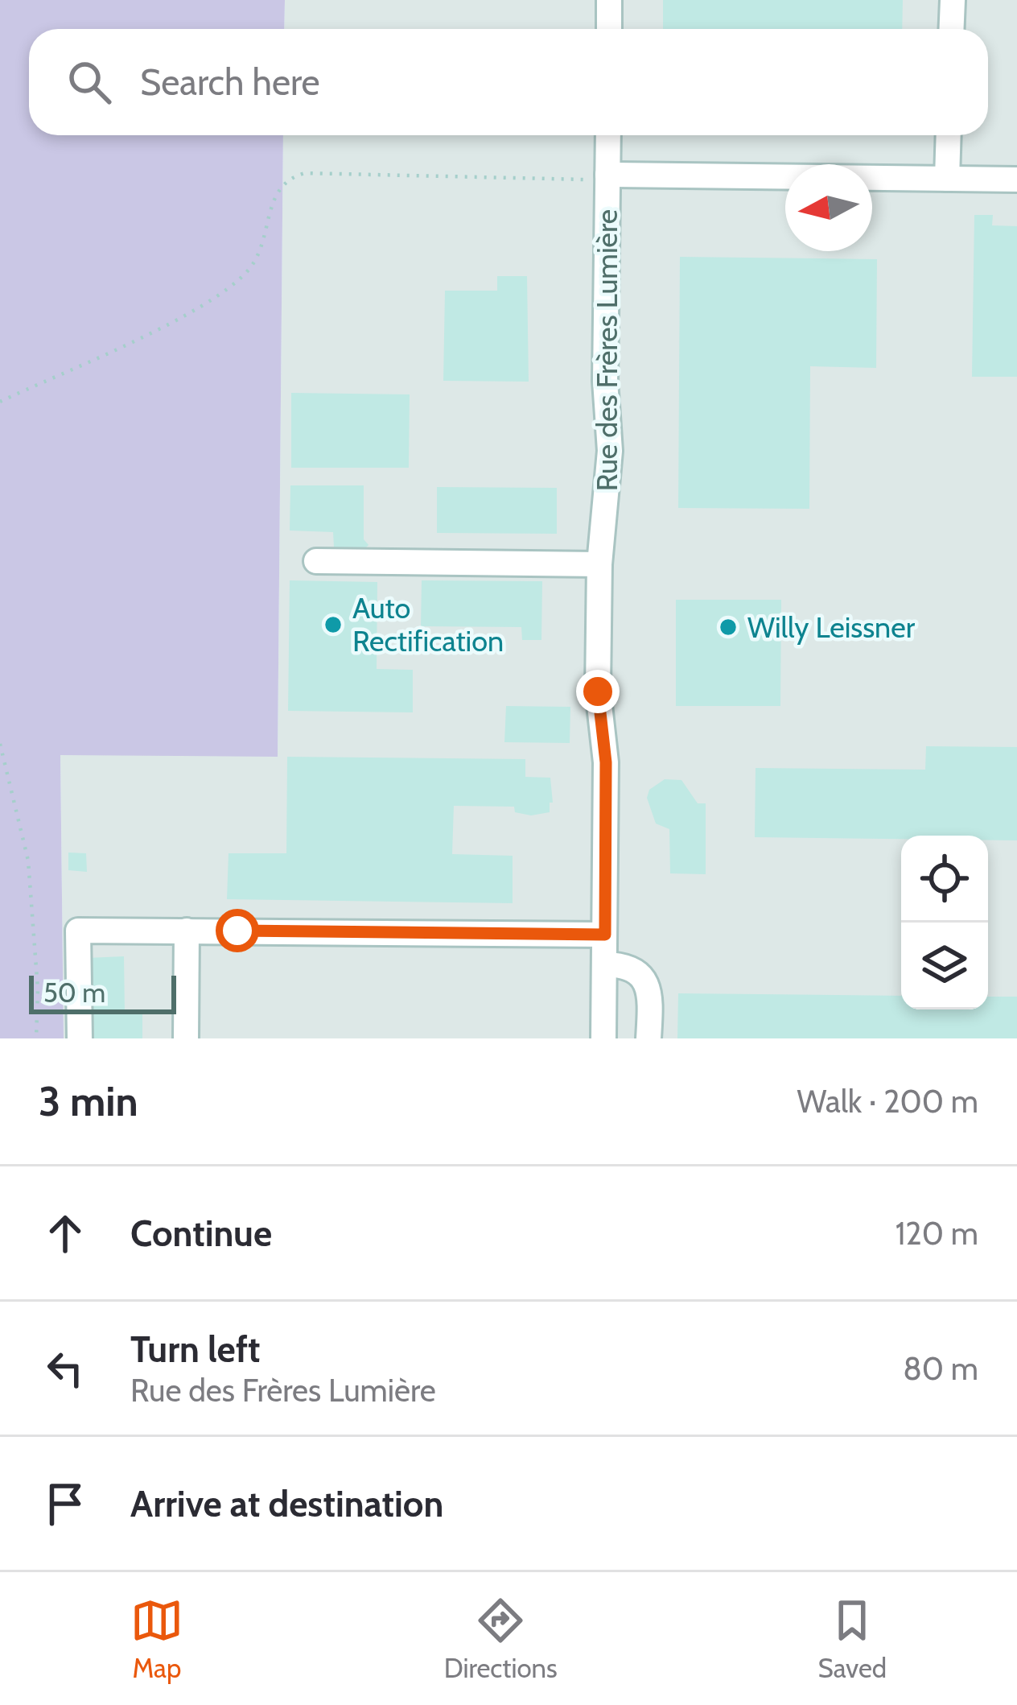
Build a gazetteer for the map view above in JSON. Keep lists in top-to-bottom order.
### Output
{
  "streets": {
    "street": ["Rue des Frères Lumière"]
  },
  "places": ["Auto Rectification", "Willy Leissner"],
  "scale_bar": "50 m",
  "north": "left",
  "page": {
    "search": "Search here",
    "scale": "50 m",
    "heading": ["3 min", "Walk · 200 m"],
    "list": [
      ["Continue", "120 m"],
      ["Turn left", "Rue des Frères Lumière", "80 m"],
      "Arrive at destination"
    ],
    "nav": ["Map", "Directions", "Saved"]
  }
}
